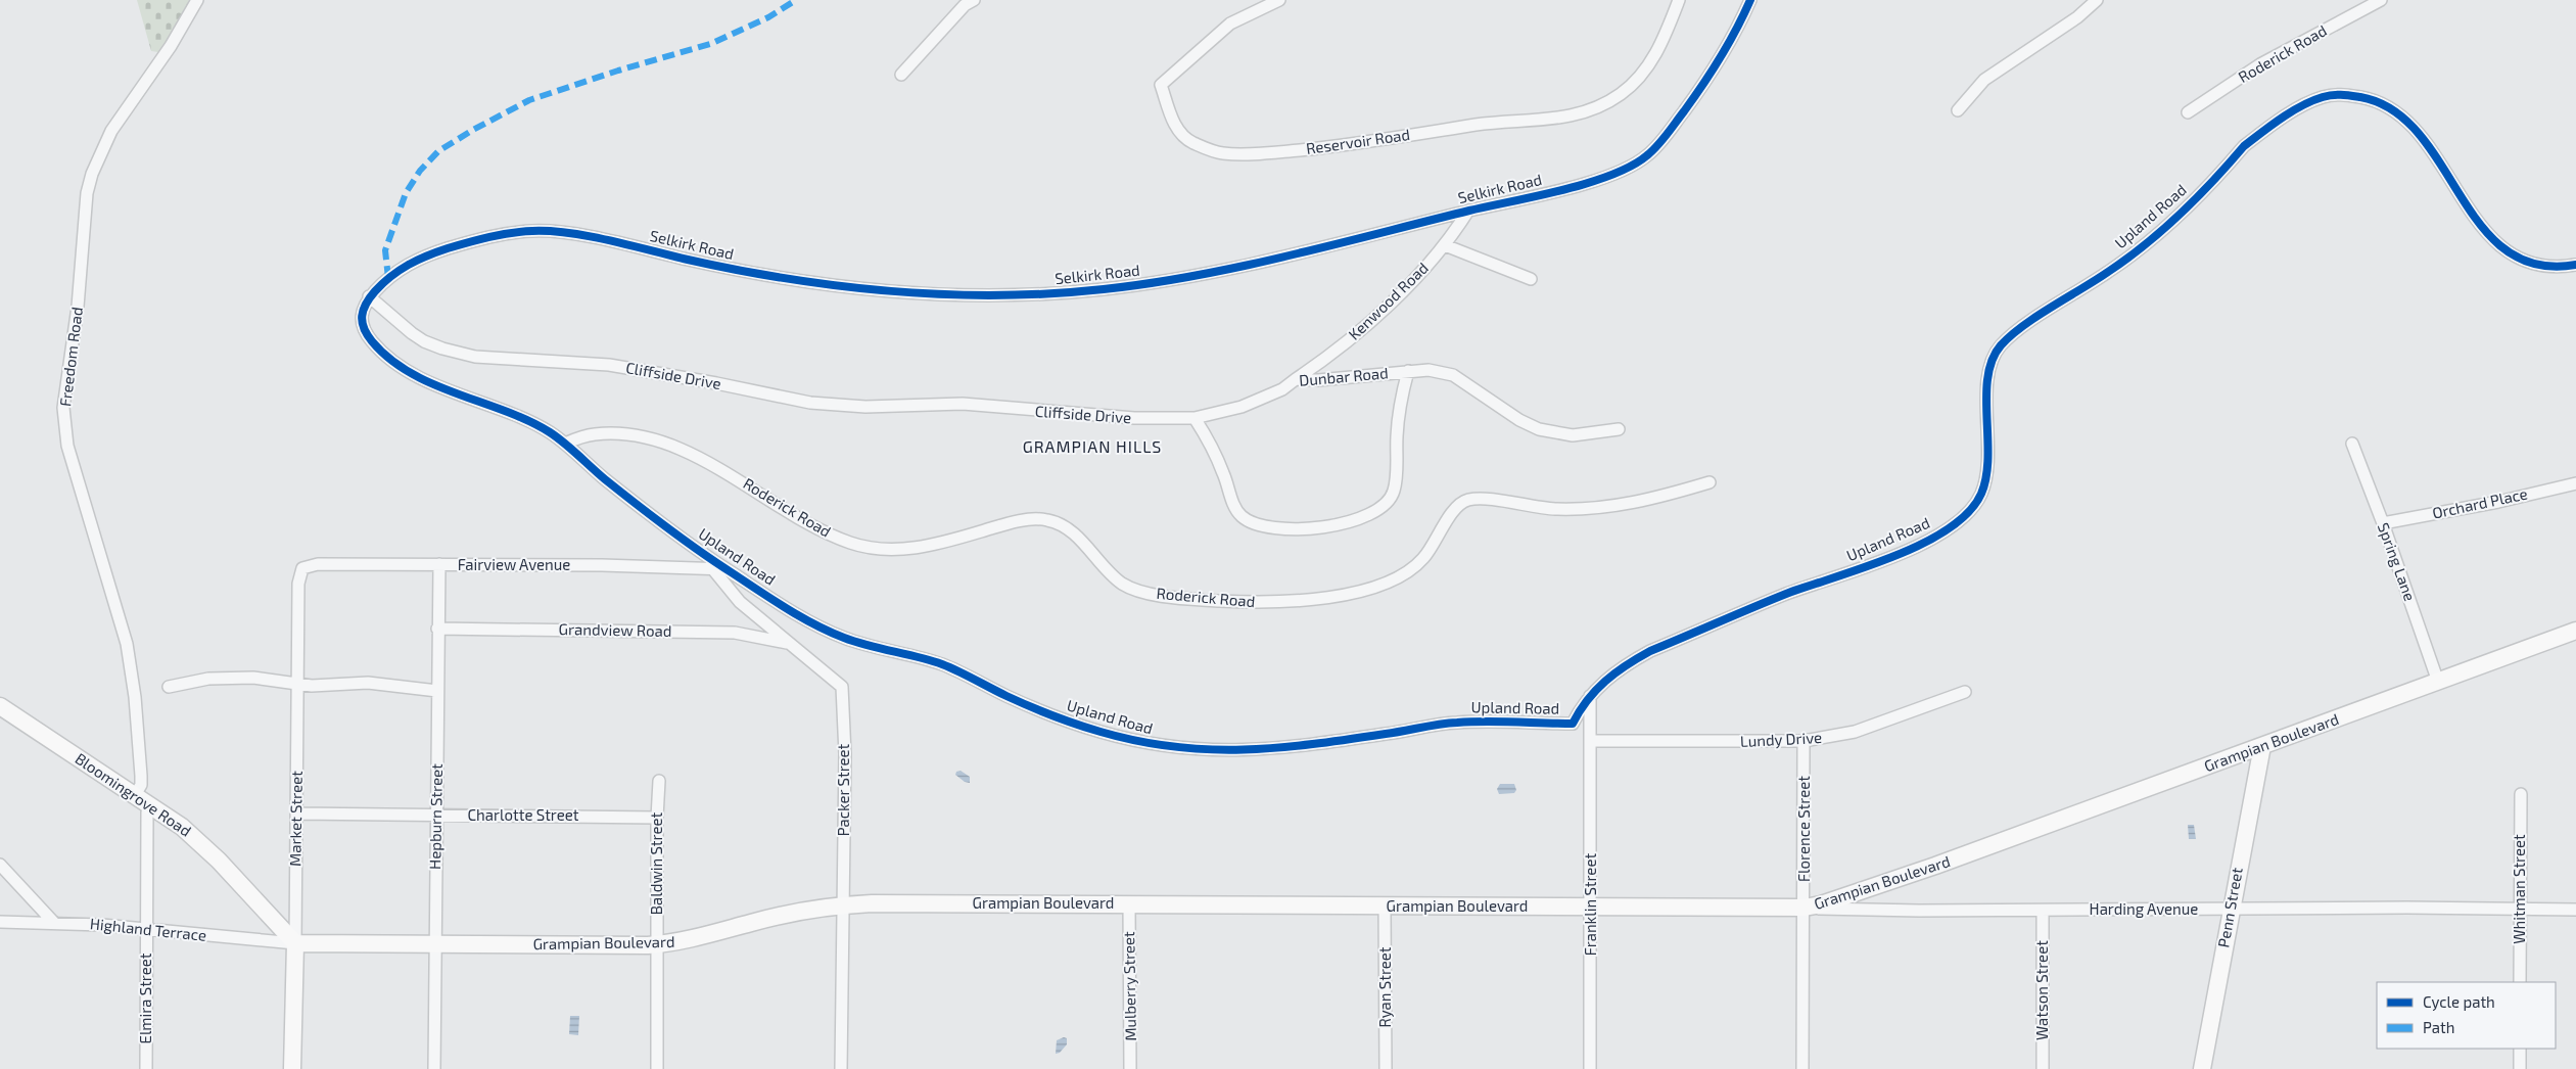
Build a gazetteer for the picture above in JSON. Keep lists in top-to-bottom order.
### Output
{
  "streets": {
    "street": [
      "Roderick Road",
      "Reservoir Road",
      "Selkirk Road",
      "Upland Road",
      "Kenwood Road",
      "Freedom Road",
      "Cliffside Drive",
      "Dunbar Road",
      "Orchard Place",
      "Spring Lane",
      "Fairview Avenue",
      "Grandview Road",
      "Lundy Drive",
      "Grampian Boulevard",
      "Packer Street",
      "Bloomingrove Road",
      "Charlotte Street",
      "Hepburn Street",
      "Market Street",
      "Florence Street",
      "Baldwin Street",
      "Whitman Street",
      "Franklin Street",
      "Penn Street",
      "Harding Avenue",
      "Highland Terrace",
      "Mulberry Street",
      "Ryan Street",
      "Watson Street",
      "Elmira Street"
    ]
  },
  "crossings": [
    ["Roderick Road", "Upland Road"],
    ["Selkirk Road", "Upland Road"],
    ["Selkirk Road", "Kenwood Road"],
    ["Selkirk Road", "Cliffside Drive"],
    ["Upland Road", "Cliffside Drive"],
    ["Upland Road", "Fairview Avenue"],
    ["Kenwood Road", "Dunbar Road"],
    ["Freedom Road", "Bloomingrove Road"],
    ["Cliffside Drive", "Dunbar Road"],
    ["Orchard Place", "Spring Lane"],
    ["Spring Lane", "Grampian Boulevard"],
    ["Fairview Avenue", "Packer Street"],
    ["Fairview Avenue", "Hepburn Street"],
    ["Fairview Avenue", "Market Street"],
    ["Grandview Road", "Packer Street"],
    ["Grandview Road", "Hepburn Street"],
    ["Lundy Drive", "Florence Street"],
    ["Lundy Drive", "Franklin Street"],
    ["Grampian Boulevard", "Packer Street"],
    ["Grampian Boulevard", "Bloomingrove Road"],
    ["Grampian Boulevard", "Hepburn Street"],
    ["Grampian Boulevard", "Market Street"],
    ["Grampian Boulevard", "Florence Street"],
    ["Grampian Boulevard", "Baldwin Street"],
    ["Grampian Boulevard", "Franklin Street"],
    ["Grampian Boulevard", "Penn Street"],
    ["Grampian Boulevard", "Harding Avenue"],
    ["Grampian Boulevard", "Highland Terrace"],
    ["Grampian Boulevard", "Mulberry Street"],
    ["Grampian Boulevard", "Ryan Street"],
    ["Bloomingrove Road", "Market Street"],
    ["Bloomingrove Road", "Highland Terrace"],
    ["Bloomingrove Road", "Elmira Street"],
    ["Charlotte Street", "Hepburn Street"],
    ["Charlotte Street", "Market Street"],
    ["Charlotte Street", "Baldwin Street"],
    ["Market Street", "Highland Terrace"],
    ["Florence Street", "Harding Avenue"],
    ["Whitman Street", "Harding Avenue"],
    ["Penn Street", "Harding Avenue"],
    ["Harding Avenue", "Watson Street"],
    ["Highland Terrace", "Elmira Street"]
  ],
  "districts": ["GRAMPIAN HILLS"],
  "legend": ["Cycle path", "Path"]
}
